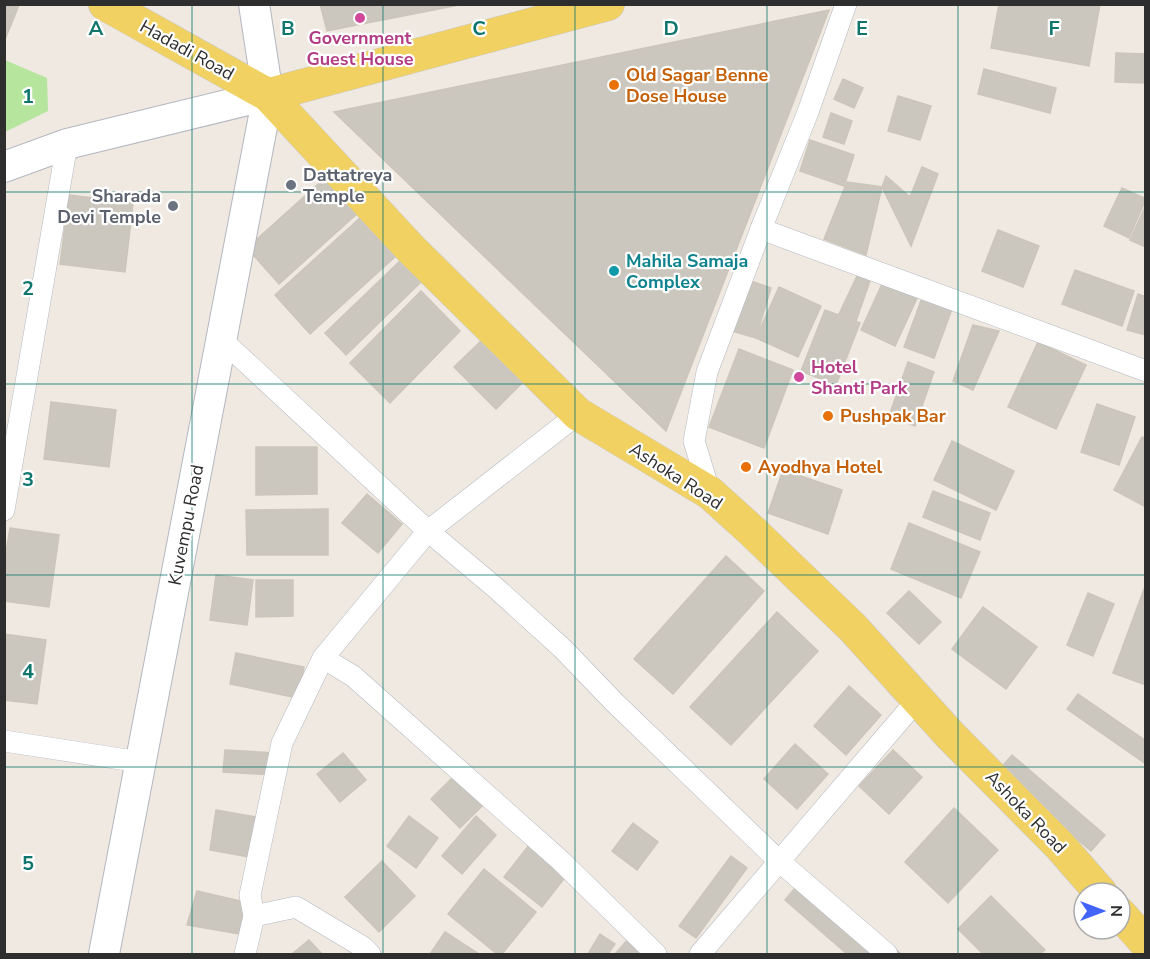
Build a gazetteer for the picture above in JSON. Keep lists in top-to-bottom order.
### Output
{
  "streets": {
    "main road": ["Hadadi Road", "Ashoka Road"],
    "street": ["Kuvempu Road"]
  },
  "crossings": [
    ["Hadadi Road", "Ashoka Road"],
    ["Hadadi Road", "Kuvempu Road"],
    ["Ashoka Road", "Kuvempu Road"]
  ],
  "places": [
    "Government Guest House",
    "Old Sagar Benne Dose House",
    "Dattatreya Temple",
    "Sharada Devi Temple",
    "Mahila Samaja Complex",
    "Hotel Shanti Park",
    "Pushpak Bar",
    "Ayodhya Hotel"
  ],
  "north": "right",
  "grid": {
    "columns": [
      "A",
      "B",
      "C",
      "D",
      "E",
      "F"
    ],
    "rows": [
      "1",
      "2",
      "3",
      "4",
      "5"
    ]
  }
}
